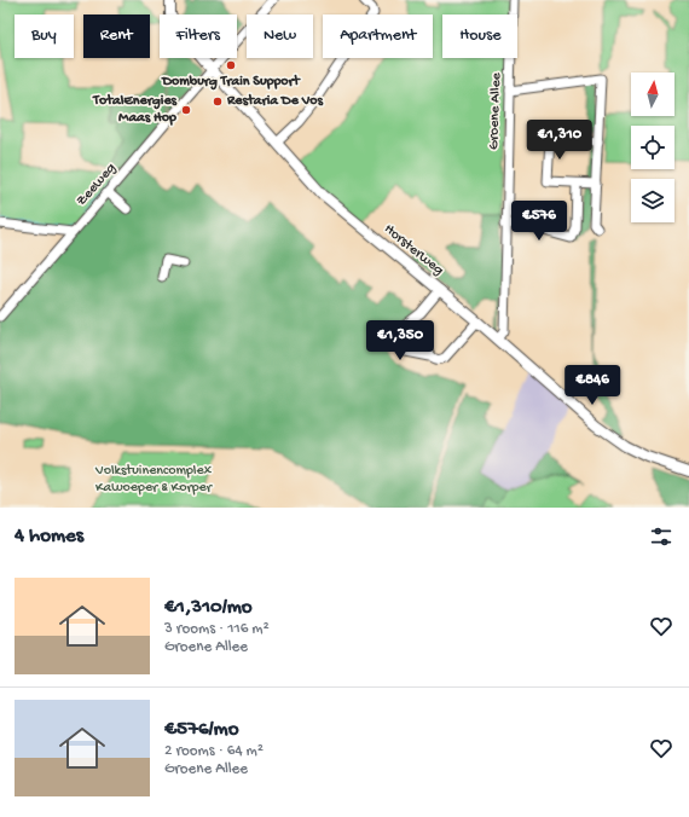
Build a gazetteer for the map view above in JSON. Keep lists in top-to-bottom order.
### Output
{
  "streets": {
    "main road": ["Horsterweg"],
    "street": ["Groene Allee", "Zeeweg"]
  },
  "crossings": [
    ["Groene Allee", "Horsterweg"],
    ["Zeeweg", "Horsterweg"]
  ],
  "parks": ["Volkstuinencomplex Kawoeper & Korper"],
  "places": ["Domburg Train Support", "Restaria De Vos", "TotalEnergies Maas Hop"],
  "north": "top",
  "page": {
    "chip": [
      "Buy",
      "Rent",
      "Filters",
      "New",
      "Apartment",
      "House"
    ],
    "price": [
      "€1,310",
      "€576",
      "€1,350",
      "€846"
    ],
    "heading": "4 homes",
    "list": [
      {
        "name": "€1,310/mo",
        "note": "3 rooms · 116 m² · Groene Allee"
      },
      {
        "name": "€576/mo",
        "note": "2 rooms · 64 m² · Groene Allee"
      }
    ]
  }
}
